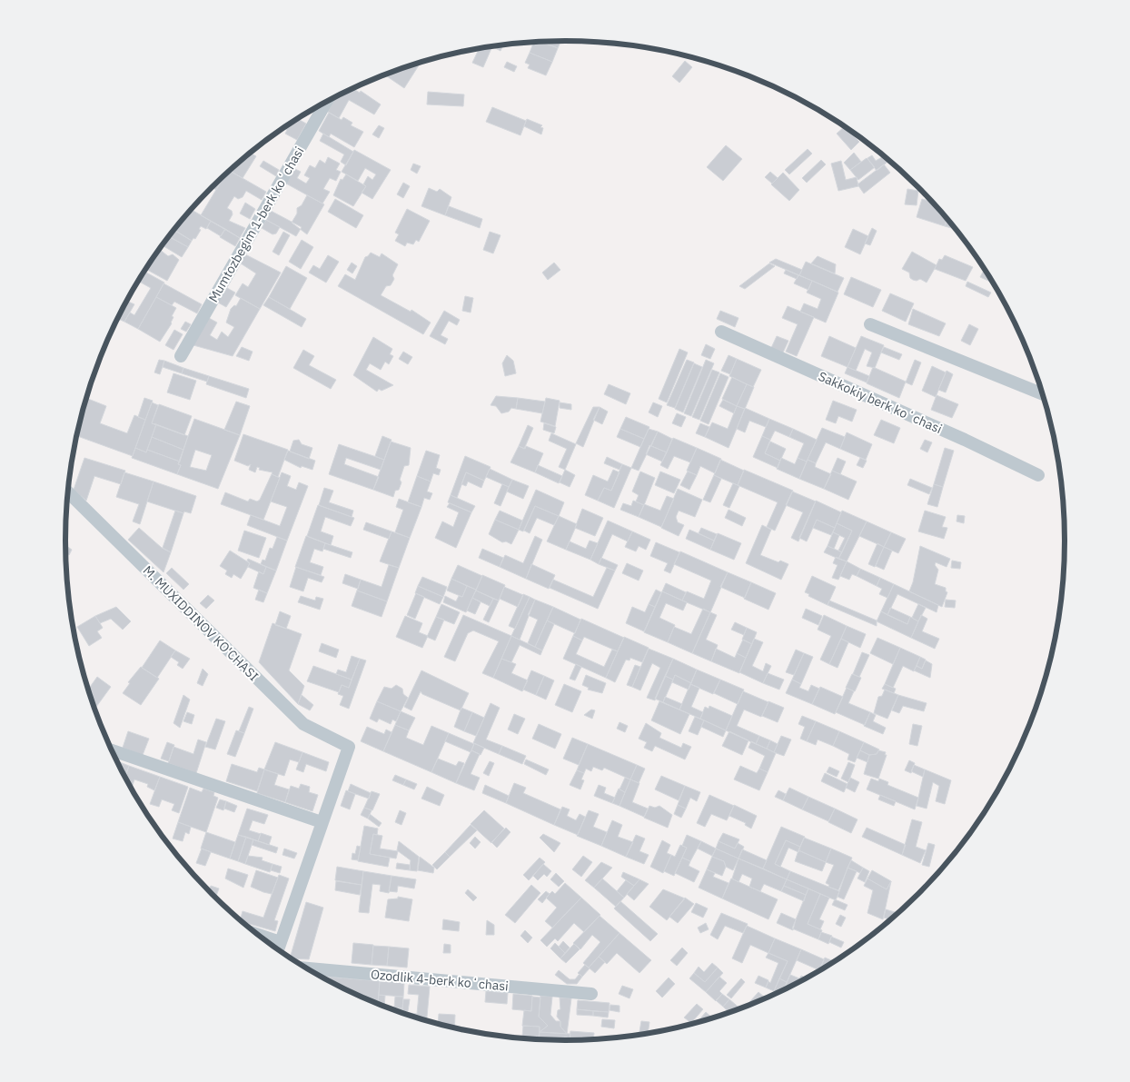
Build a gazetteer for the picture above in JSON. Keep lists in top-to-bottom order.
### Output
{
  "streets": {
    "street": [
      "Mumtozbegim 1-berk koʻchasi",
      "Sakkokiy berk koʻchasi",
      "M. MUXIDDINOV KO'CHASI",
      "Ozodlik 4-berk koʻchasi"
    ]
  }
}
